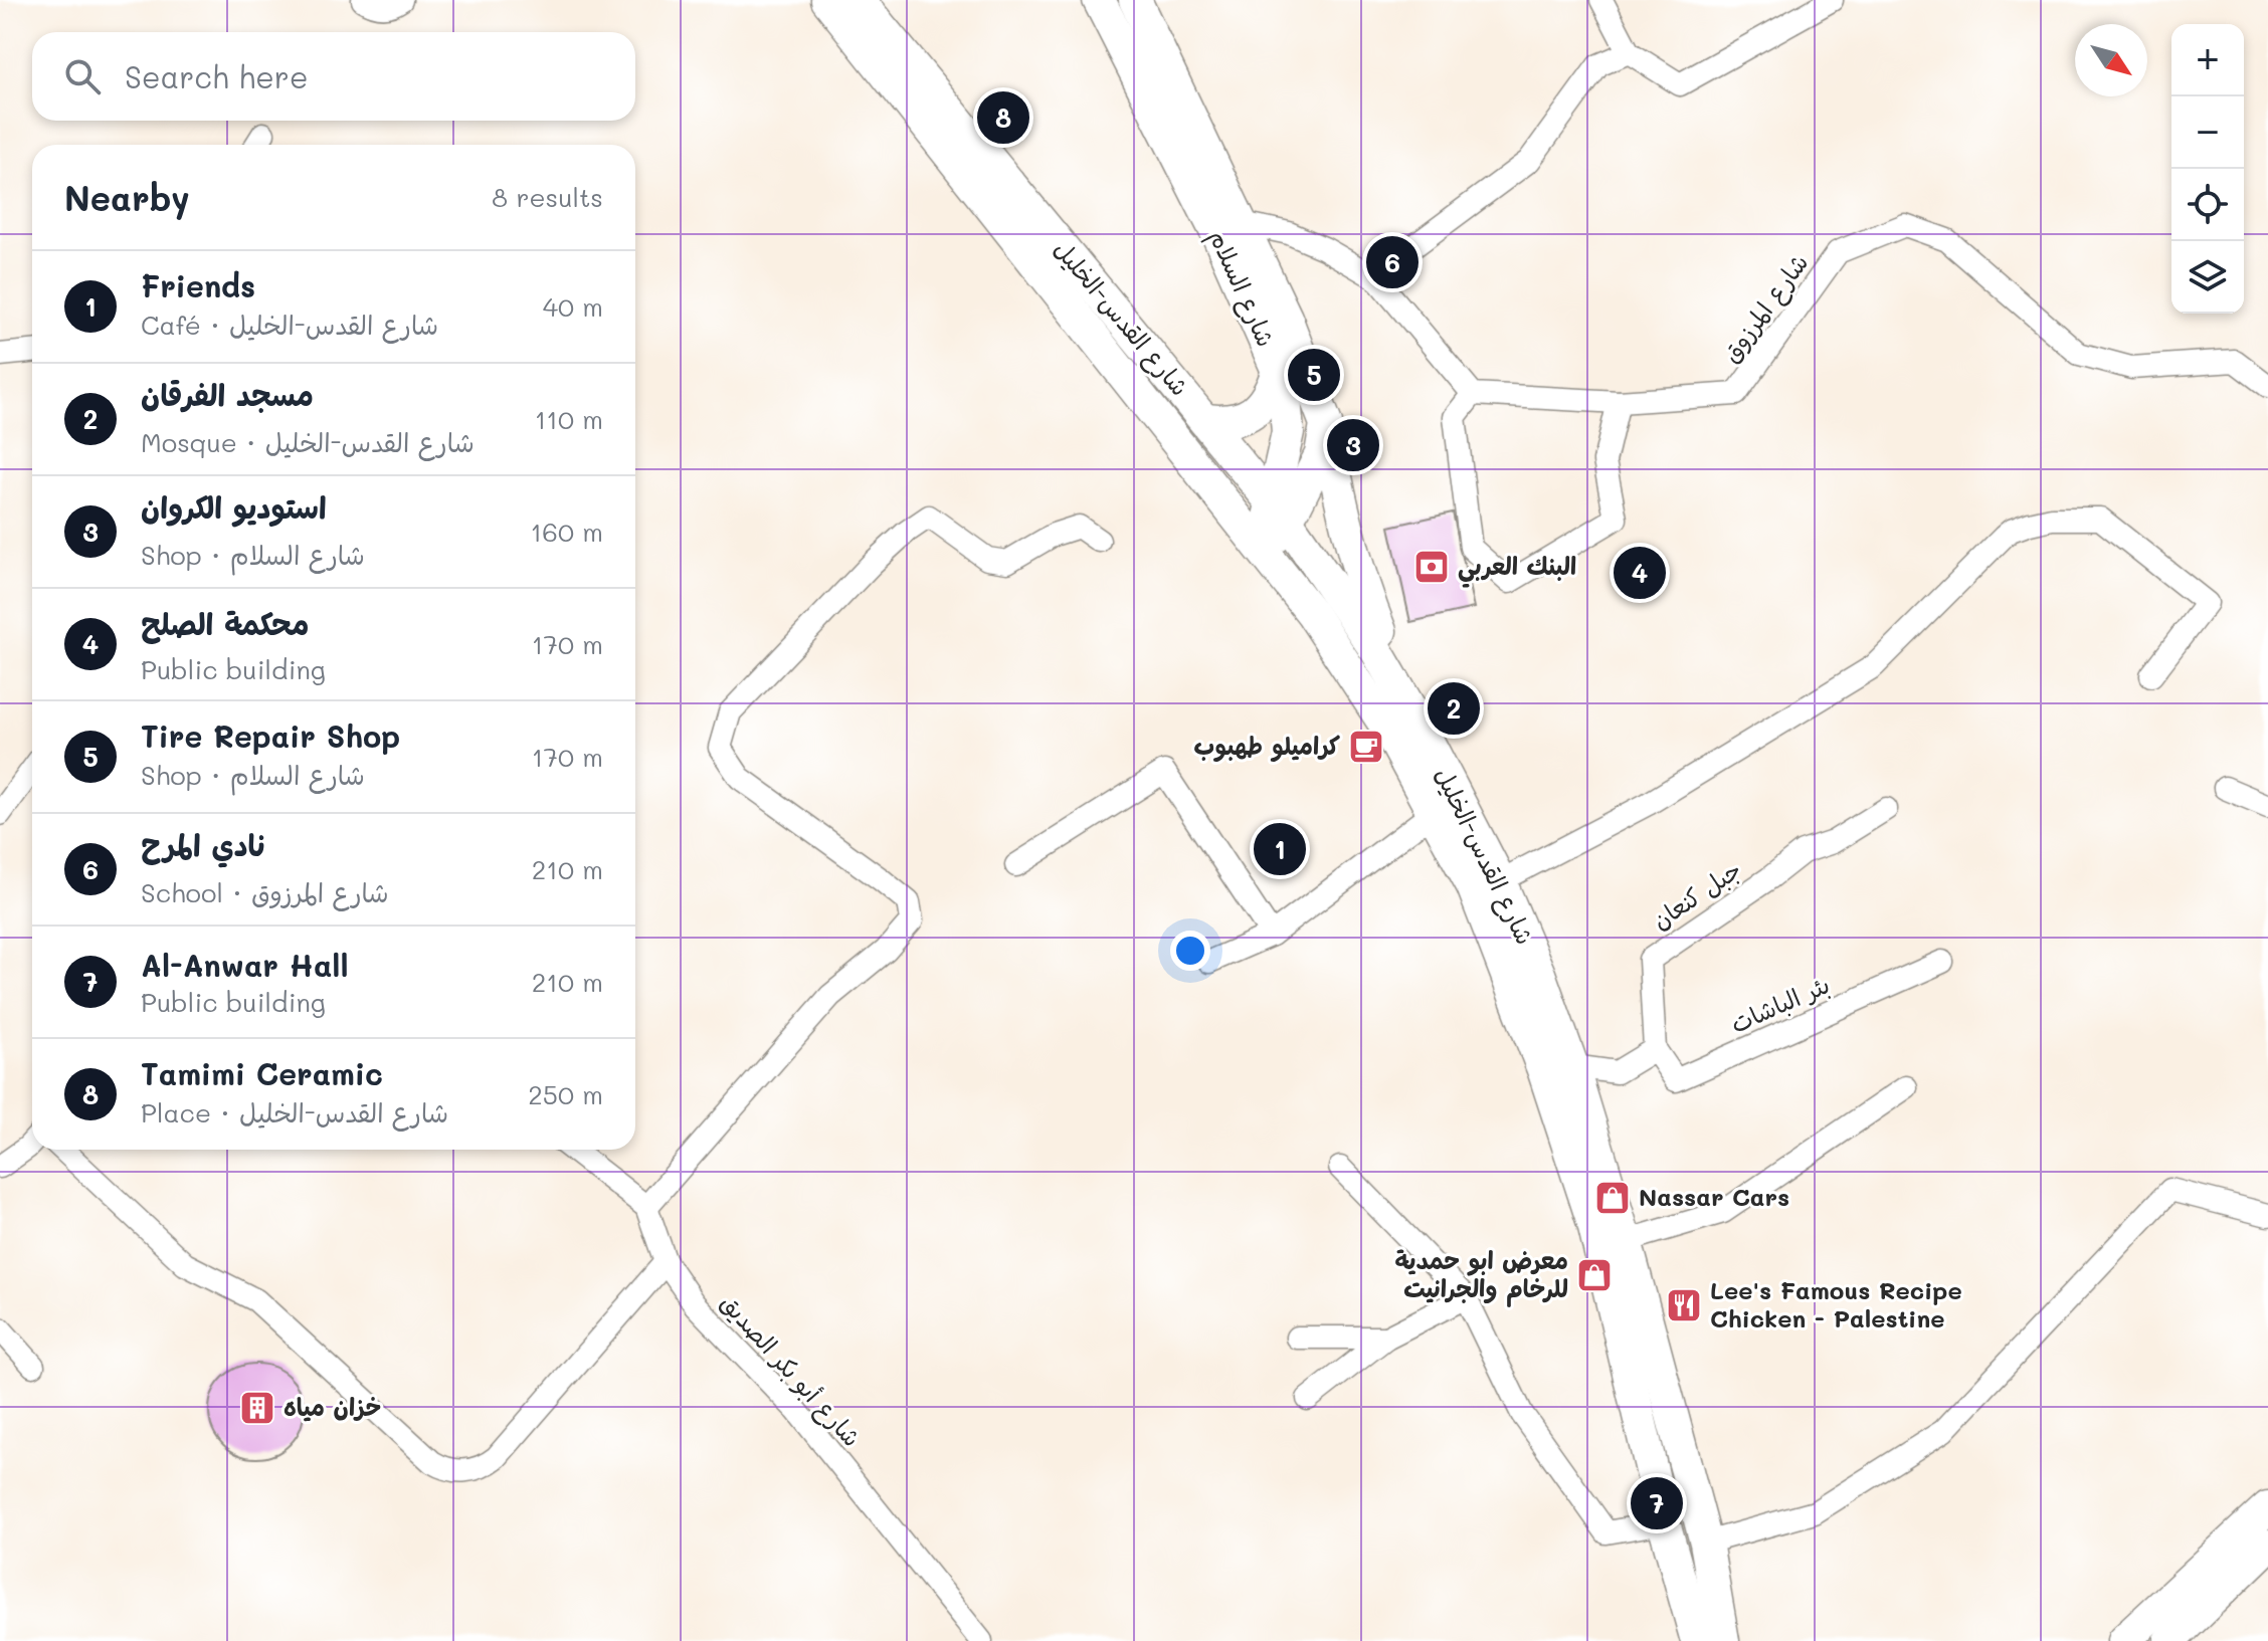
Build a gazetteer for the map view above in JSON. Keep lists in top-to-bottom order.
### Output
{
  "streets": {
    "main road": ["شارع السلام", "شارع القدس-الخليل"],
    "street": [
      "شارع المرزوق",
      "جبل كنعان",
      "بئر الباشات",
      "شارع أبو بكر الصديق"
    ]
  },
  "crossings": [
    ["شارع السلام", "شارع القدس-الخليل"],
    ["جبل كنعان", "بئر الباشات"]
  ],
  "places": {
    "bank": ["البنك العربي"],
    "cafe": ["كراميلو طهبوب"],
    "shop": ["Nassar Cars", "معرض ابو حمدية للرخام والجرانيت"],
    "restaurant": ["Lee's Famous Recipe Chicken - Palestine"],
    "building": ["خزان مياه"]
  },
  "north": "bottom right",
  "page": {
    "map_buttons": ["+", "−"],
    "search": "Search here",
    "pins": [
      "8",
      "6",
      "5",
      "3",
      "4",
      "2",
      "1",
      "7"
    ],
    "heading": ["Nearby", "8 results"],
    "list": [
      {
        "mark": "1",
        "name": "Friends",
        "note": "Café · شارع القدس-الخليل",
        "value": "40 m"
      },
      {
        "mark": "2",
        "name": "مسجد الفرقان",
        "note": "Mosque · شارع القدس-الخليل",
        "value": "110 m"
      },
      {
        "mark": "3",
        "name": "استوديو الكروان",
        "note": "Shop · شارع السلام",
        "value": "160 m"
      },
      {
        "mark": "4",
        "name": "محكمة الصلح",
        "note": "Public building",
        "value": "170 m"
      },
      {
        "mark": "5",
        "name": "Tire Repair Shop",
        "note": "Shop · شارع السلام",
        "value": "170 m"
      },
      {
        "mark": "6",
        "name": "نادي المرح",
        "note": "School · شارع المرزوق",
        "value": "210 m"
      },
      {
        "mark": "7",
        "name": "Al-Anwar Hall",
        "note": "Public building",
        "value": "210 m"
      },
      {
        "mark": "8",
        "name": "Tamimi Ceramic",
        "note": "Place · شارع القدس-الخليل",
        "value": "250 m"
      }
    ]
  }
}
